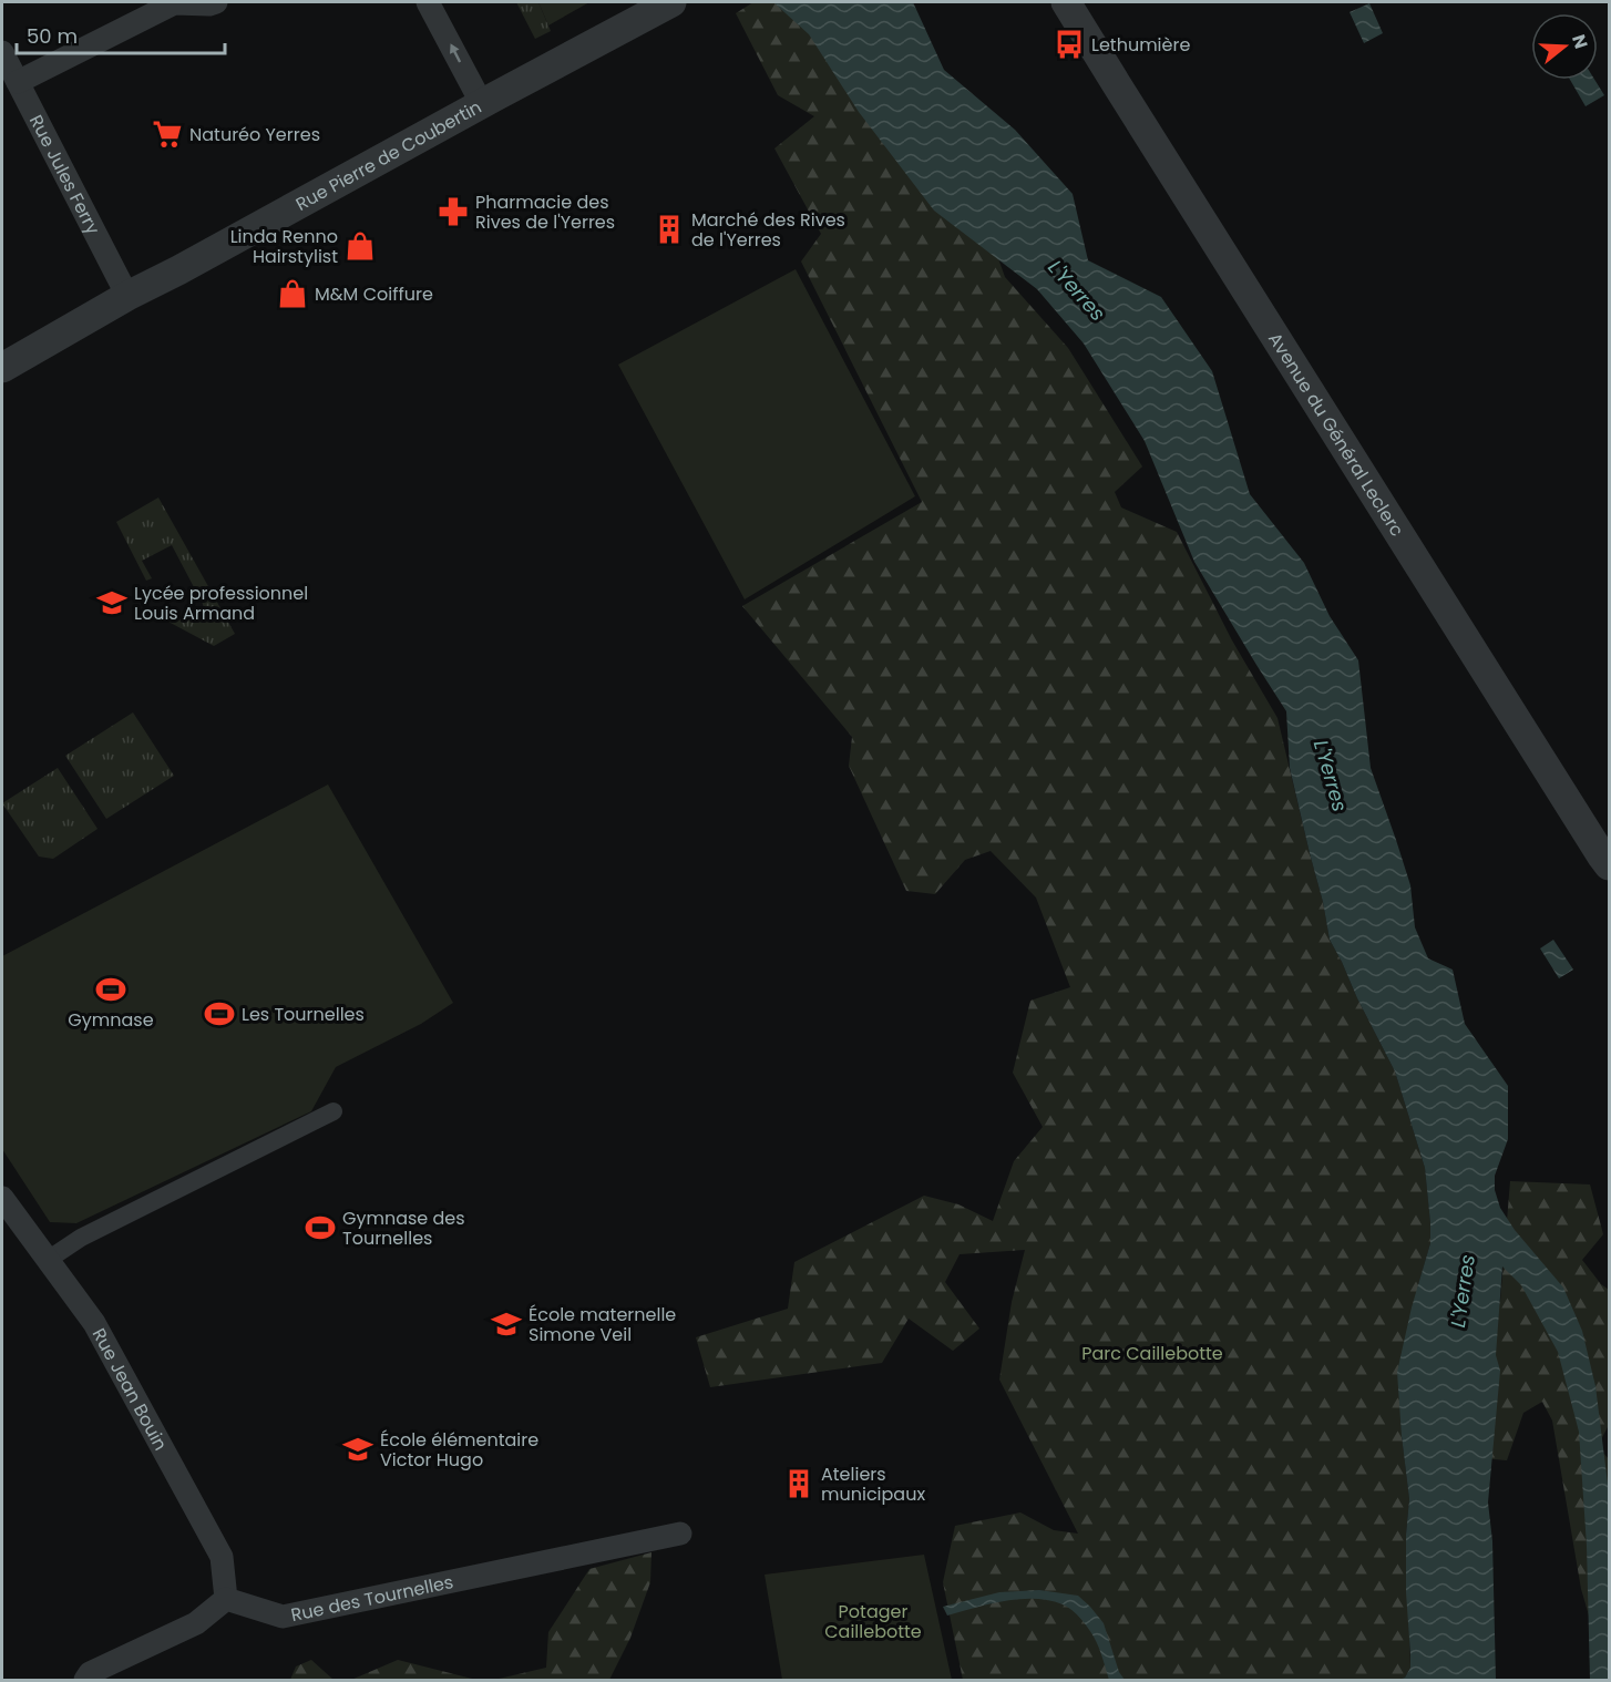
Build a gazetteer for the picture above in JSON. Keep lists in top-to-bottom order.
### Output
{
  "streets": {
    "street": [
      "Rue Pierre de Coubertin",
      "Rue Jules Ferry",
      "Avenue du Général Leclerc",
      "Rue Jean Bouin",
      "Rue des Tournelles"
    ]
  },
  "crossings": [
    ["Rue Pierre de Coubertin", "Rue Jules Ferry"],
    ["Rue Jean Bouin", "Rue des Tournelles"]
  ],
  "water": ["L'Yerres"],
  "parks": ["Parc Caillebotte", "Potager Caillebotte"],
  "places": {
    "bus stop": ["Lethumière"],
    "supermarket": ["Naturéo Yerres"],
    "pharmacy": ["Pharmacie des Rives de l'Yerres"],
    "building": ["Marché des Rives de l'Yerres", "Ateliers municipaux"],
    "shop": ["Linda Renno Hairstylist", "M&M Coiffure"],
    "school or university": ["Lycée professionnel Louis Armand", "École maternelle Simone Veil", "École élémentaire Victor Hugo"],
    "sports": ["Gymnase", "Les Tournelles", "Gymnase des Tournelles"]
  },
  "scale_bar": "50 m",
  "north": "right"
}
